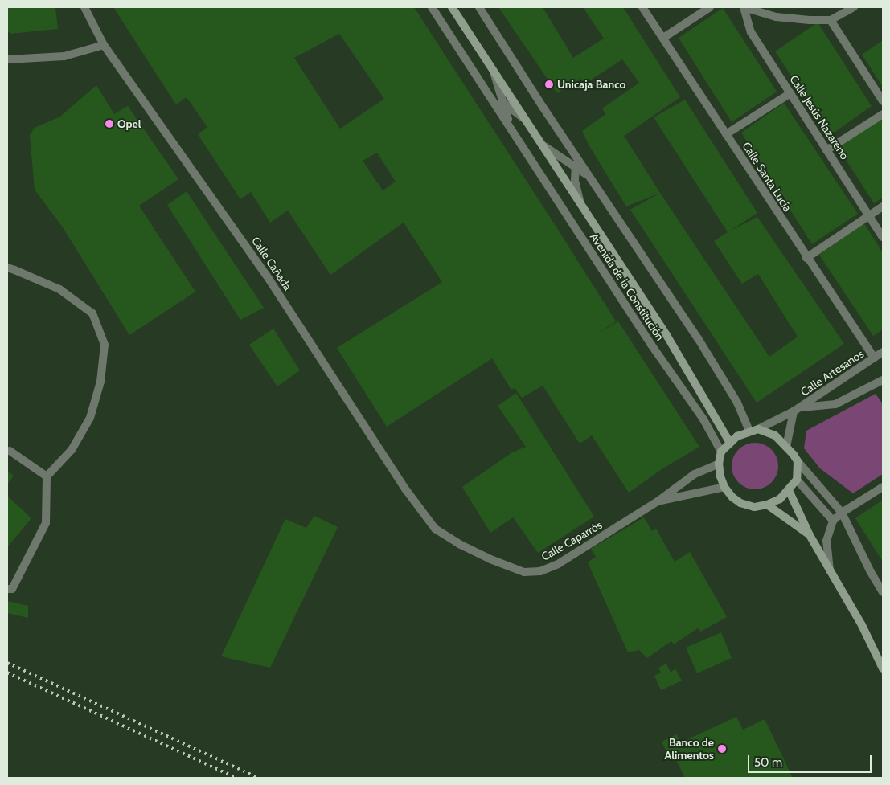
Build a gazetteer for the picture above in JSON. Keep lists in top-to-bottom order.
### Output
{
  "streets": {
    "main road": ["Avenida de la Constitución"],
    "street": [
      "Calle Jesús Nazareno",
      "Calle Santa Lucía",
      "Calle Cañada",
      "Calle Artesanos",
      "Calle Caparrós"
    ]
  },
  "crossings": [
    ["Calle Santa Lucía", "Calle Artesanos"],
    ["Calle Cañada", "Calle Caparrós"],
    ["Avenida de la Constitución", "Calle Artesanos"],
    ["Avenida de la Constitución", "Calle Caparrós"],
    ["Calle Artesanos", "Calle Caparrós"]
  ],
  "places": ["Unicaja Banco", "Opel", "Banco de Alimentos"],
  "scale_bar": "50 m"
}
